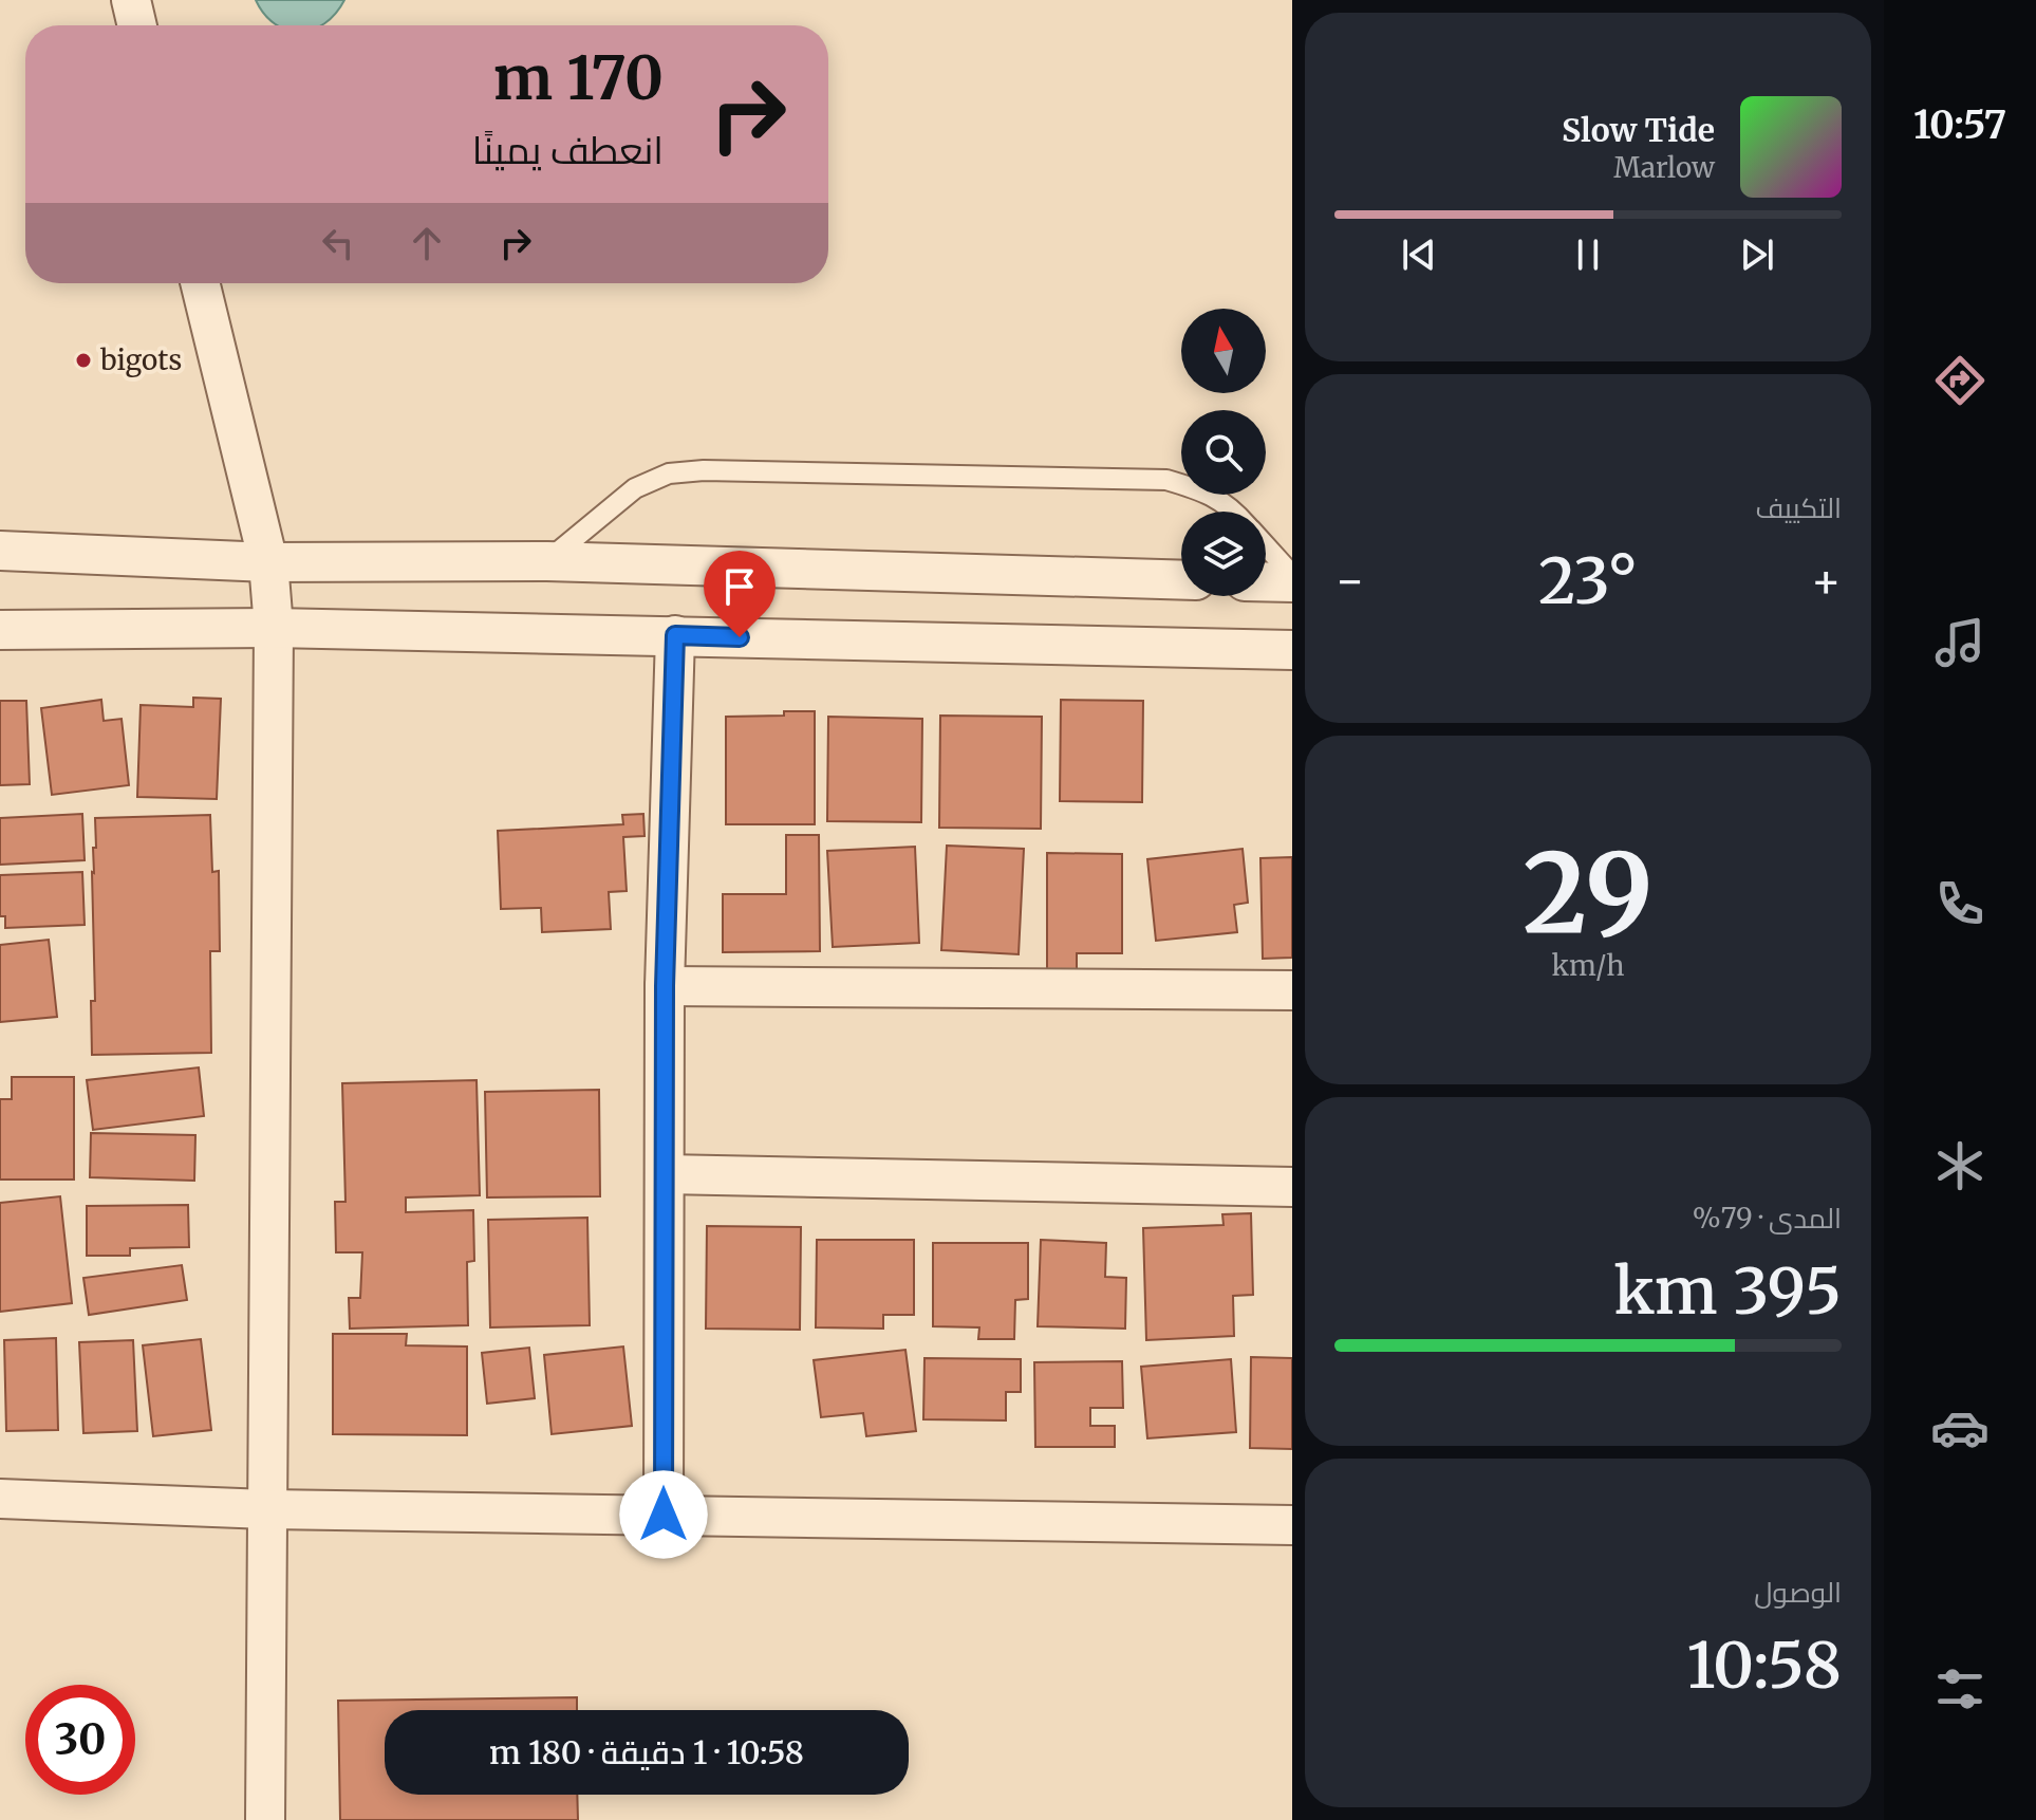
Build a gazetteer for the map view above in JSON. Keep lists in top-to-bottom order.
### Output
{
  "places": ["bigots"],
  "north": "top",
  "page": {
    "tabs": "10:57",
    "turn": ["170 m", "انعطف يمينًا"],
    "song": ["Slow Tide", "Marlow"],
    "tile": [
      "التكييف",
      ["29", "km/h"],
      ["المدى · 79%", "395 km"],
      ["الوصول", "10:58"]
    ],
    "heat": ["−", "23°", "+"],
    "limit": "30",
    "trip": "10:58 · 1 دقيقة · 180 m"
  }
}
